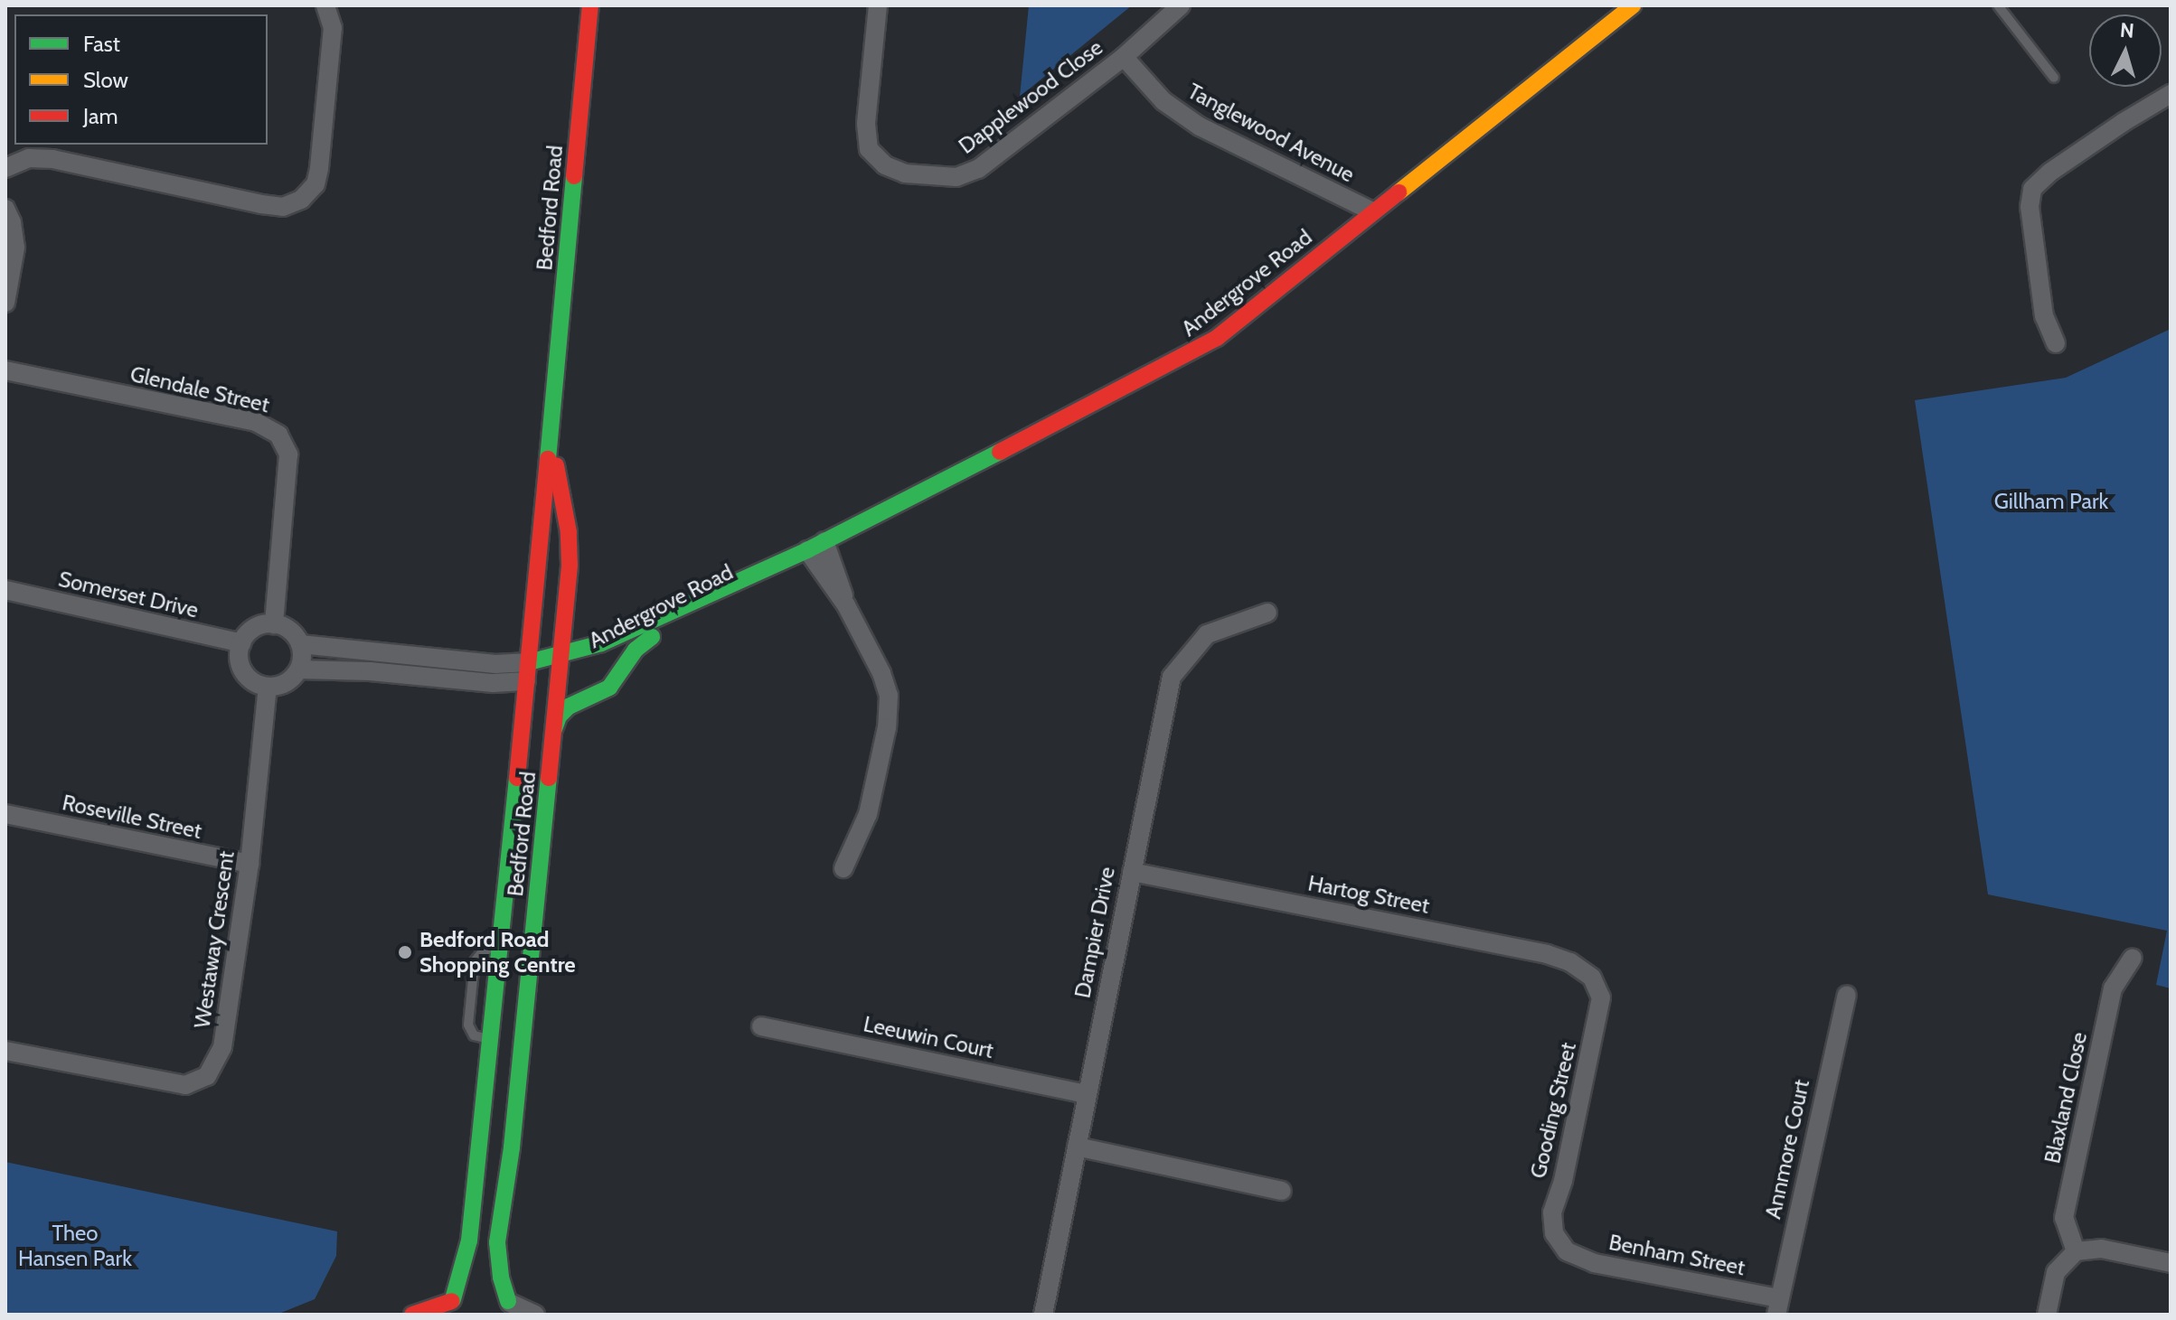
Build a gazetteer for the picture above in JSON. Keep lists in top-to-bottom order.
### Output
{
  "streets": {
    "street": [
      "Dapplewood Close",
      "Tanglewood Avenue",
      "Bedford Road",
      "Andergrove Road",
      "Glendale Street",
      "Somerset Drive",
      "Roseville Street",
      "Hartog Street",
      "Dampier Drive",
      "Westaway Crescent",
      "Leeuwin Court",
      "Blaxland Close",
      "Gooding Street",
      "Annmore Court",
      "Benham Street"
    ]
  },
  "crossings": [
    ["Dapplewood Close", "Tanglewood Avenue"],
    ["Tanglewood Avenue", "Andergrove Road"],
    ["Bedford Road", "Andergrove Road"],
    ["Glendale Street", "Somerset Drive"],
    ["Glendale Street", "Westaway Crescent"],
    ["Somerset Drive", "Westaway Crescent"],
    ["Roseville Street", "Westaway Crescent"],
    ["Hartog Street", "Dampier Drive"],
    ["Hartog Street", "Gooding Street"],
    ["Dampier Drive", "Leeuwin Court"],
    ["Gooding Street", "Benham Street"],
    ["Annmore Court", "Benham Street"]
  ],
  "parks": ["Gillham Park", "Theo Hansen Park"],
  "places": ["Bedford Road Shopping Centre"],
  "legend": ["Fast", "Slow", "Jam"],
  "north": "top"
}
